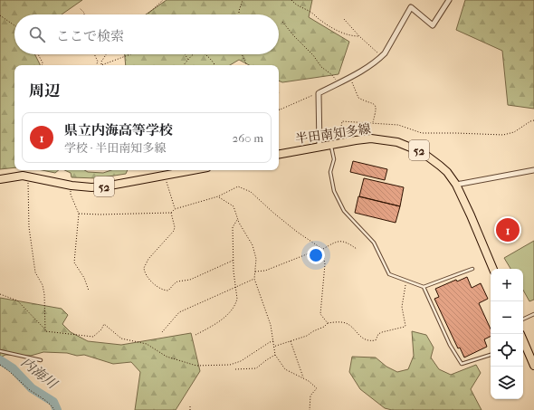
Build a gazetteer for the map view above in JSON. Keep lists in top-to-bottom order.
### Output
{
  "streets": {
    "main road": ["半田南知多線", "52"]
  },
  "water": ["内海川"],
  "page": {
    "search": "ここで検索",
    "heading": "周辺",
    "list": [
      {
        "mark": "1",
        "name": "県立内海高等学校",
        "note": "学校 · 半田南知多線",
        "value": "260 m"
      }
    ],
    "pins": "1",
    "map_buttons": ["+", "−"]
  }
}
